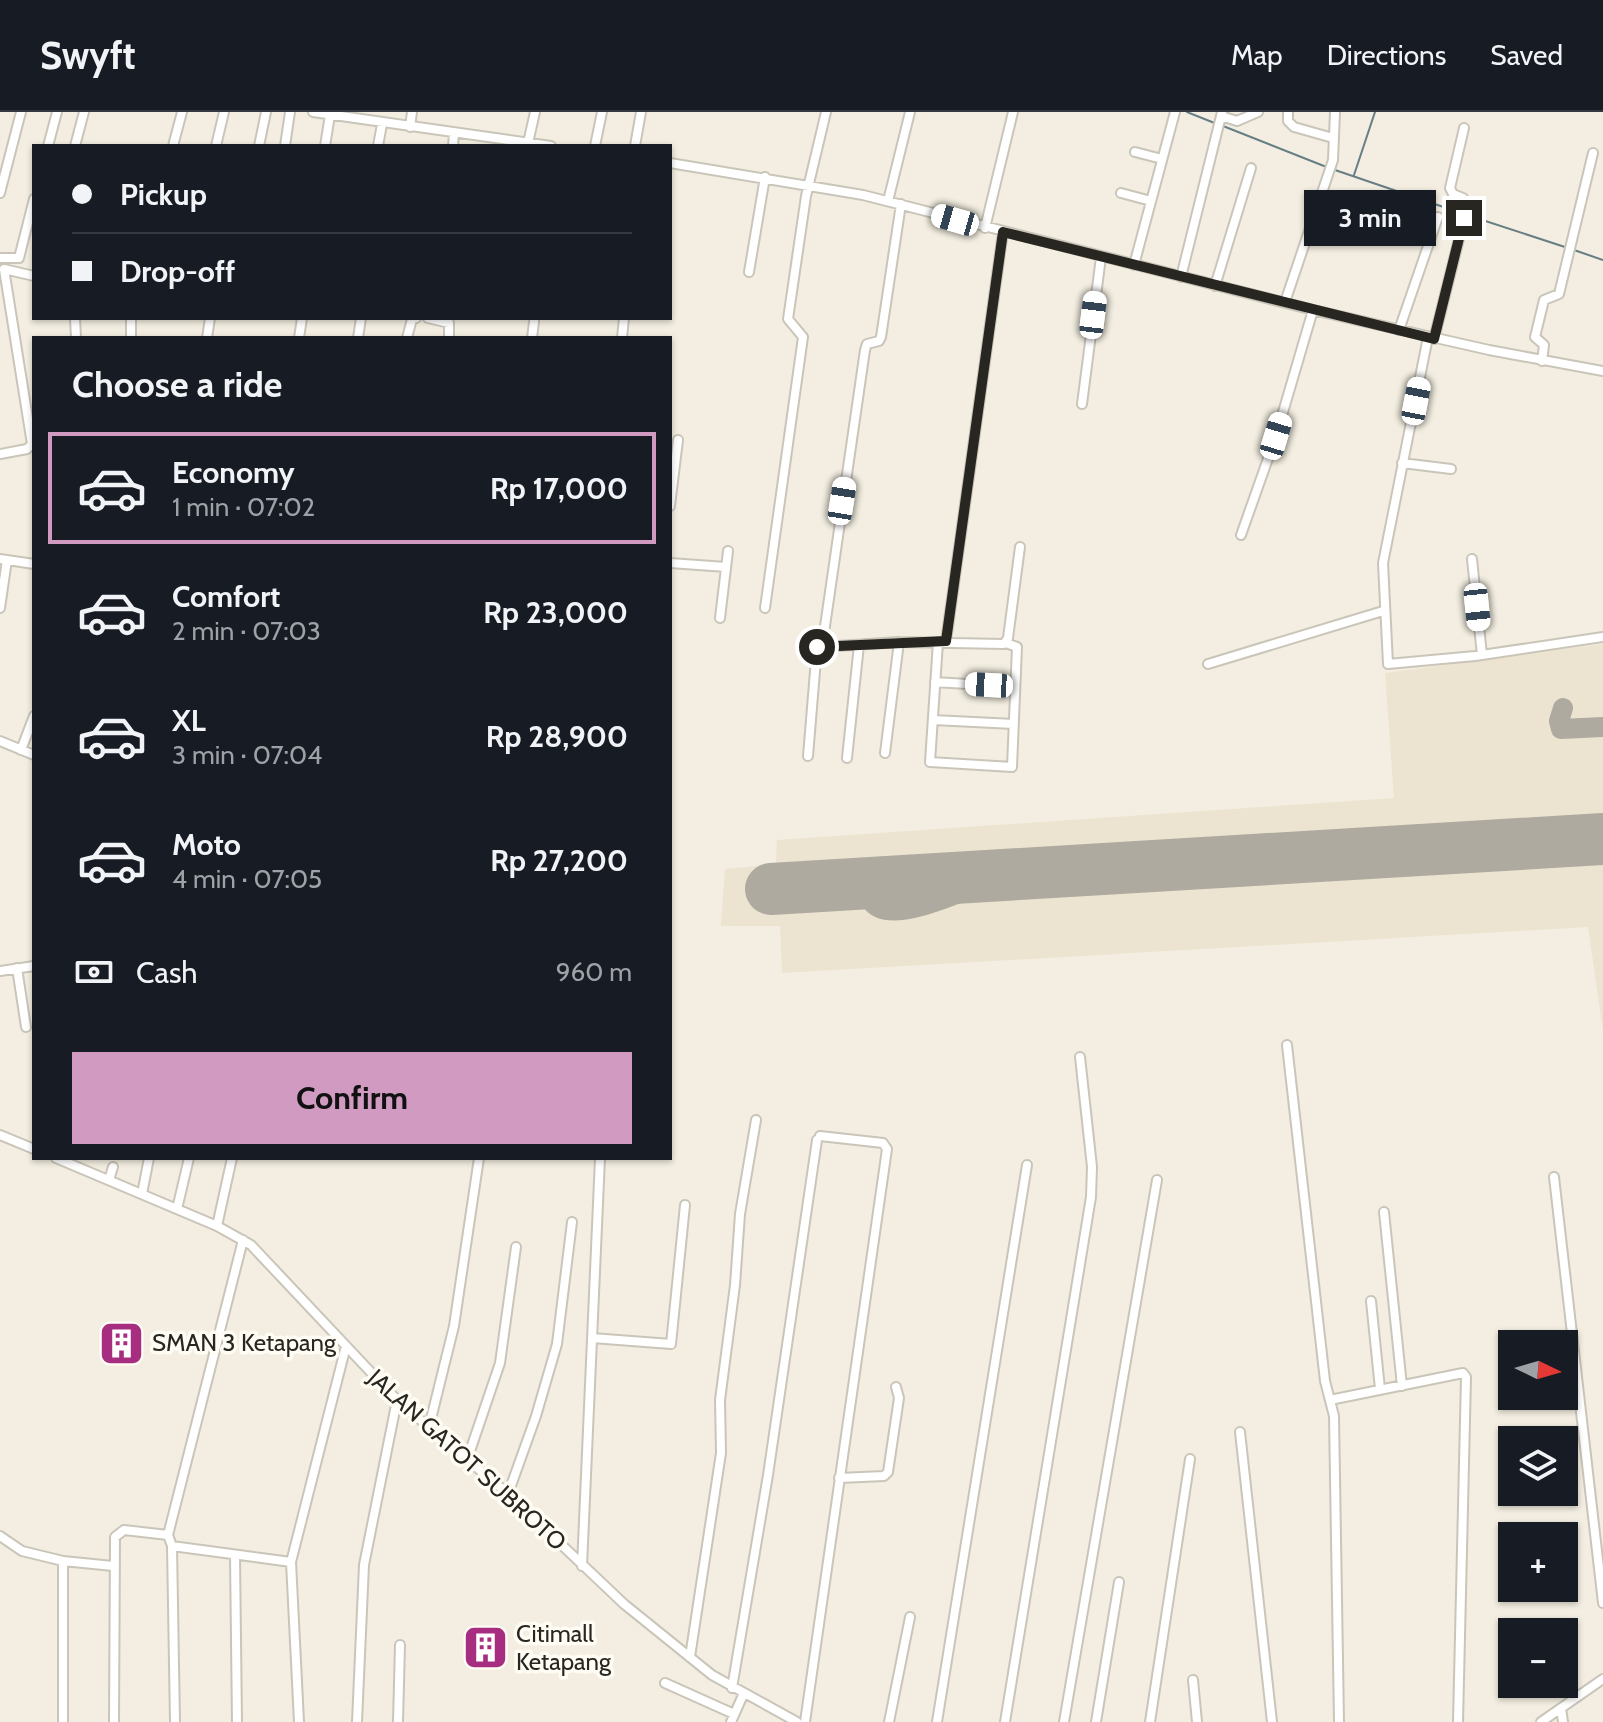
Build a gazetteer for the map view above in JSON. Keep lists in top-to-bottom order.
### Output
{
  "streets": {
    "street": ["JALAN GATOT SUBROTO"]
  },
  "places": {
    "building": ["SMAN 3 Ketapang", "Citimall Ketapang"]
  },
  "north": "right",
  "page": {
    "header": "Swyft",
    "nav": ["Map", "Directions", "Saved"],
    "banner": ["Pickup", "Drop-off"],
    "bubble": "3 min",
    "heading": "Choose a ride",
    "list": [
      {
        "name": "Economy",
        "note": "1 min · 07:02",
        "value": "Rp 17,000"
      },
      {
        "name": "Comfort",
        "note": "2 min · 07:03",
        "value": "Rp 23,000"
      },
      {
        "name": "XL",
        "note": "3 min · 07:04",
        "value": "Rp 28,900"
      },
      {
        "name": "Moto",
        "note": "4 min · 07:05",
        "value": "Rp 27,200"
      }
    ],
    "pay": ["Cash", "960 m"],
    "buttons": "Confirm",
    "map_buttons": ["+", "−"]
  }
}
